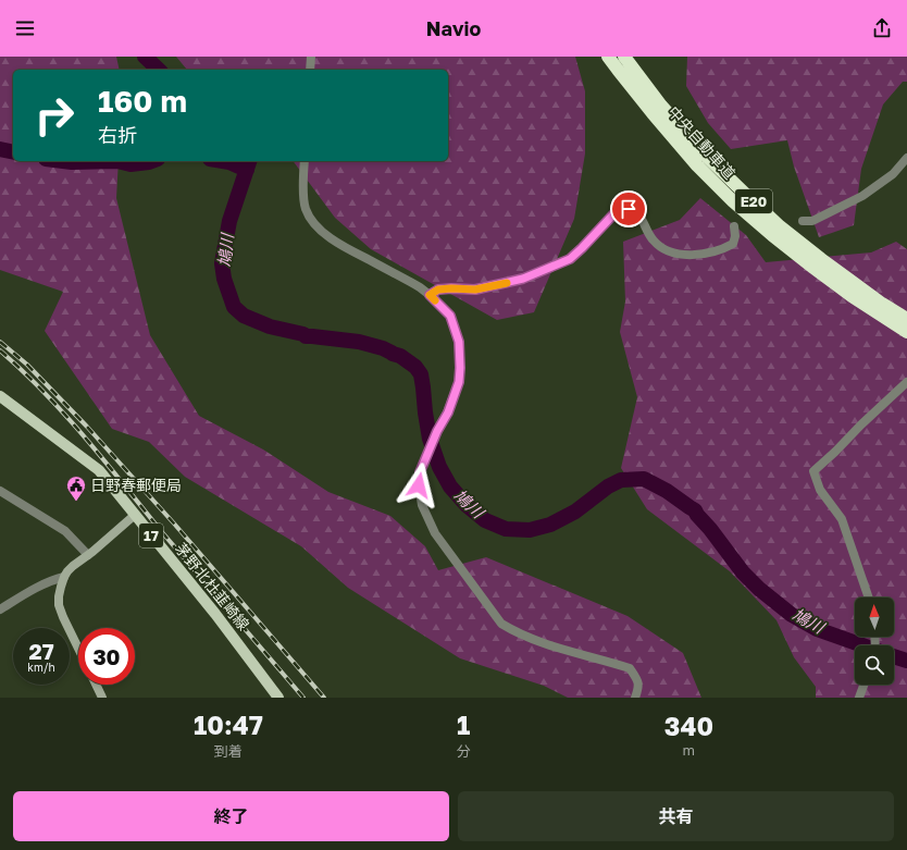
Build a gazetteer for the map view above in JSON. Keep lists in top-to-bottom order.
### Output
{
  "streets": {
    "highway": ["中央自動車道", "E20"],
    "main road": ["17", "茅野北杜韮崎線"]
  },
  "water": ["鳩川"],
  "places": {
    "public building": ["日野春郵便局"]
  },
  "north": "top",
  "page": {
    "header": "Navio",
    "turn": ["160 m", "右折"],
    "speed": "27 km/h",
    "limit": "30",
    "eta": [
      "10:47",
      "到着",
      "1",
      "分",
      "340",
      "m"
    ],
    "buttons": ["終了", "共有"]
  }
}
